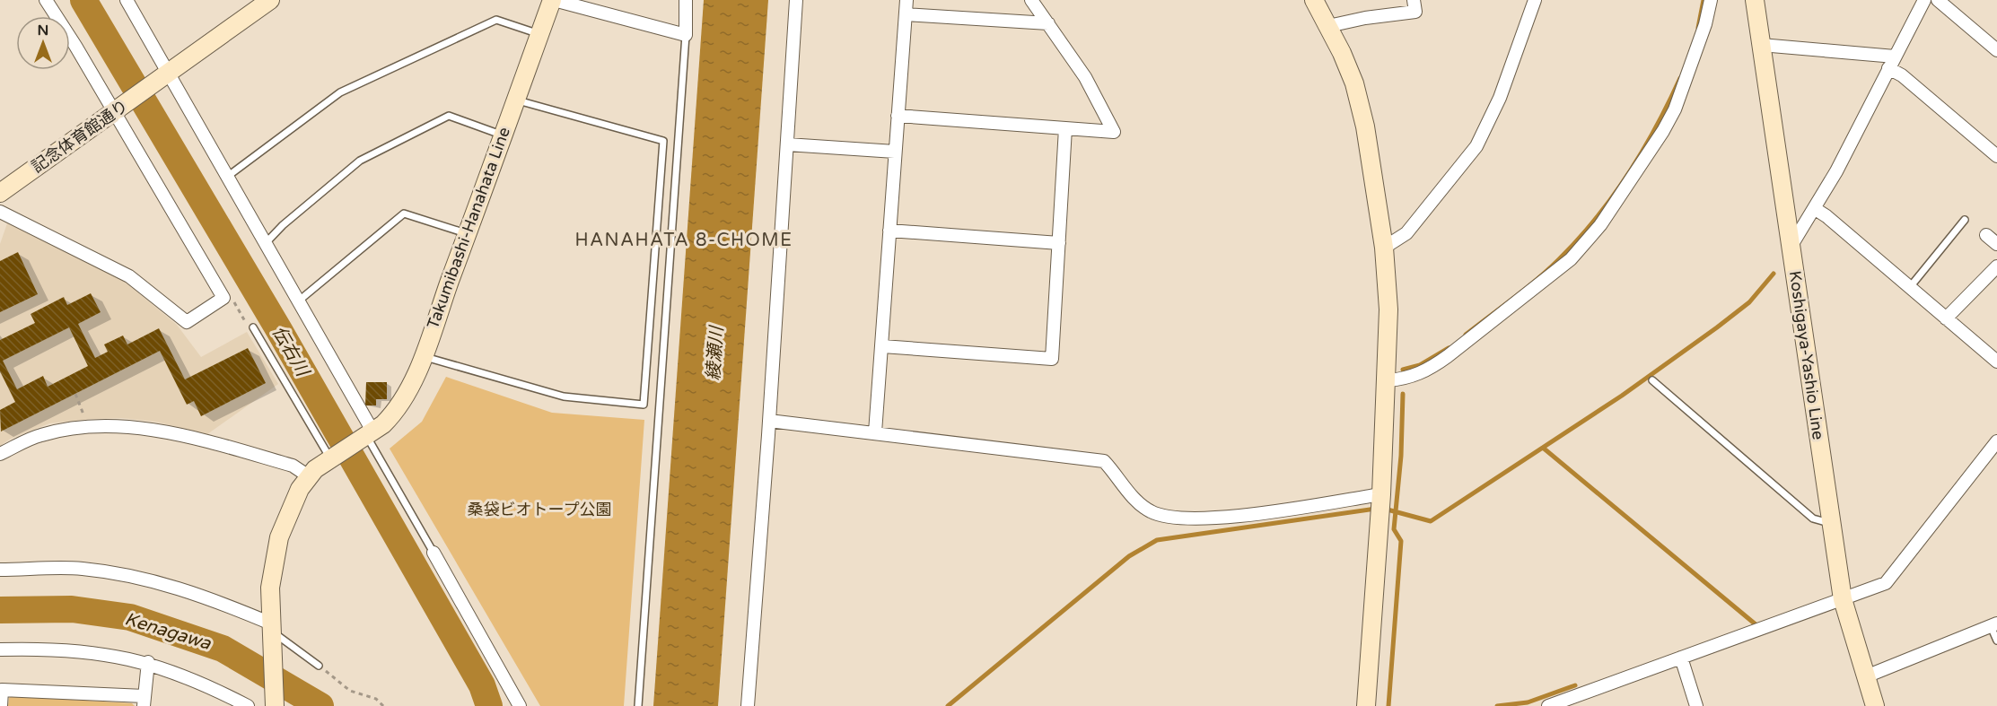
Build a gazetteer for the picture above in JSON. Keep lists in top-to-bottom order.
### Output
{
  "streets": {
    "main road": ["記念体育館通り", "Takumibashi-Hanahata Line", "Koshigaya-Yashio Line"]
  },
  "districts": ["HANAHATA 8-CHOME"],
  "water": ["伝右川", "綾瀬川", "Kenagawa"],
  "parks": ["桑袋ビオトープ公園"],
  "north": "top"
}
